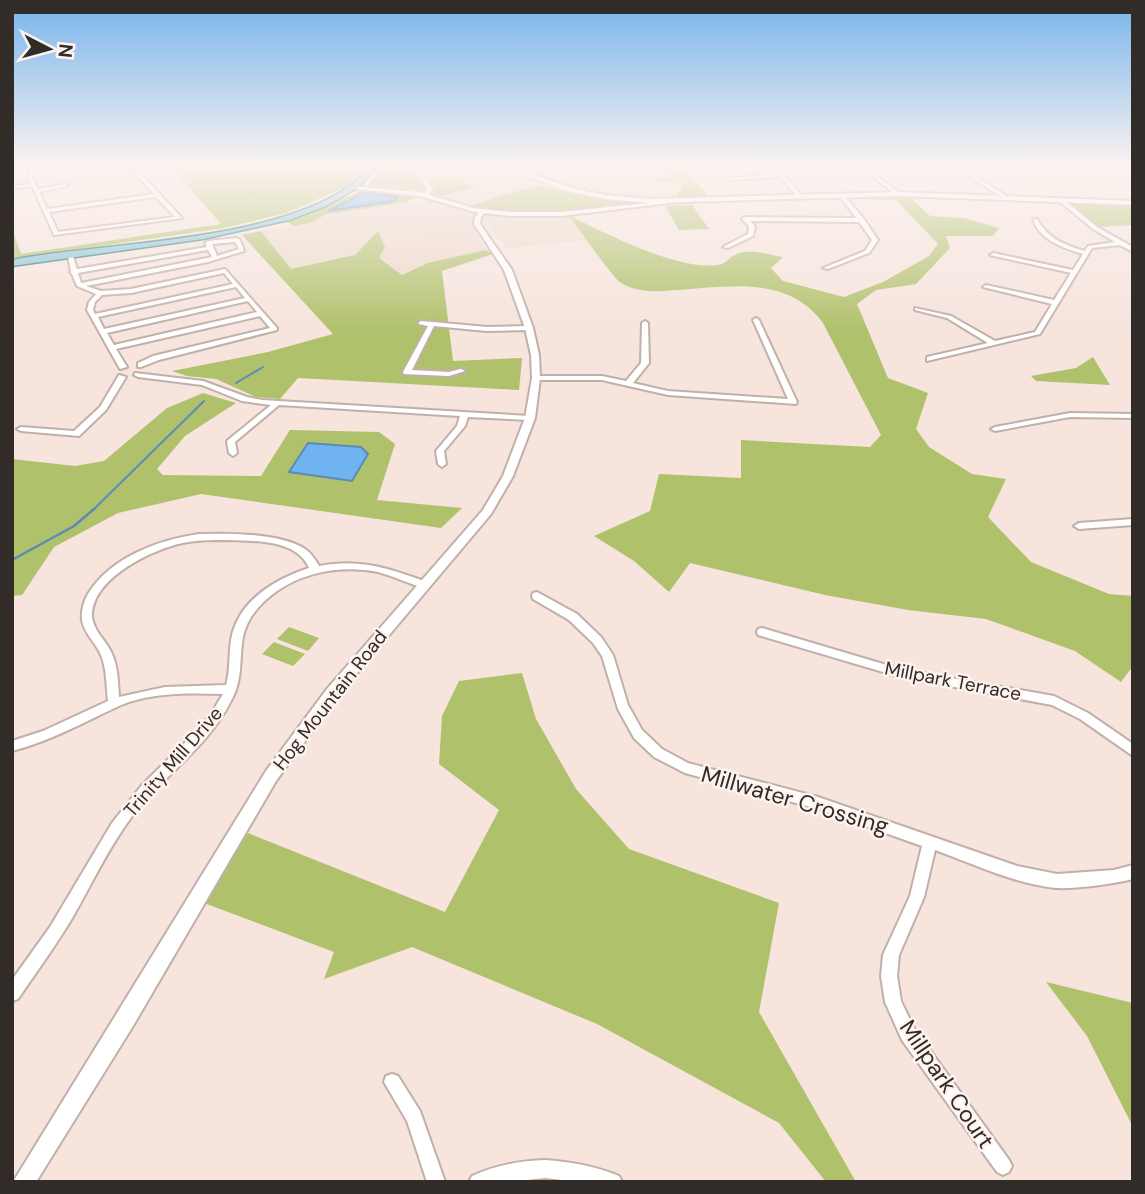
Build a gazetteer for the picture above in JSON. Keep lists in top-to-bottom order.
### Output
{
  "streets": {
    "street": [
      "Millpark Terrace",
      "Hog Mountain Road",
      "Trinity Mill Drive",
      "Millwater Crossing",
      "Millpark Court"
    ]
  },
  "crossings": [
    ["Hog Mountain Road", "Trinity Mill Drive"],
    ["Millwater Crossing", "Millpark Court"]
  ],
  "north": "right"
}
